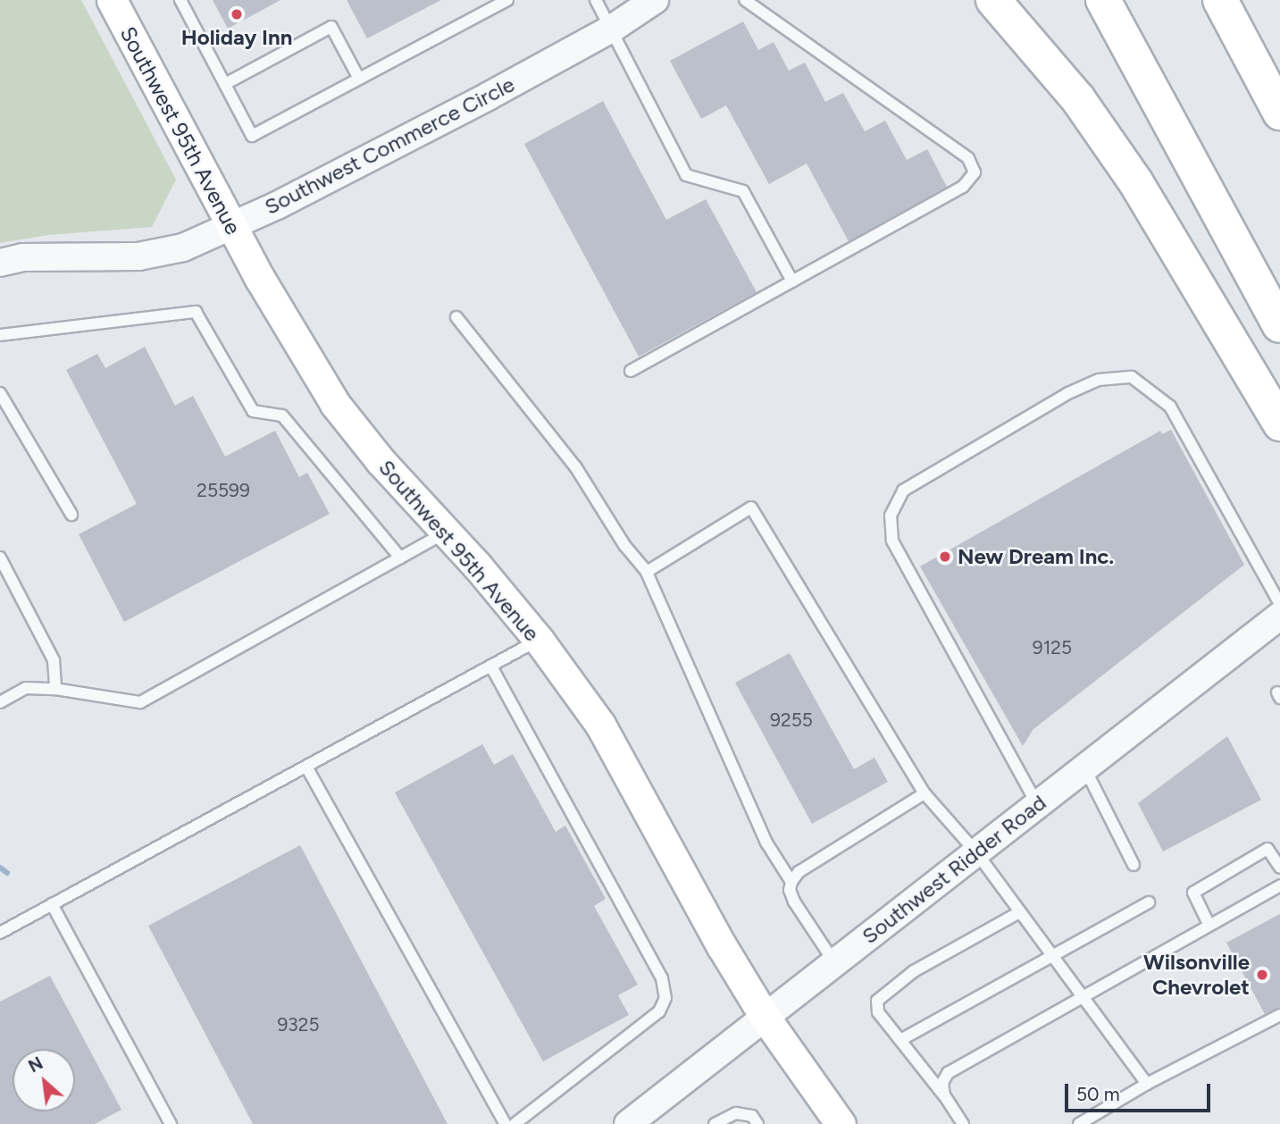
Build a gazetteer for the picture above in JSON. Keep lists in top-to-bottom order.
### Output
{
  "streets": {
    "main road": ["Southwest 95th Avenue"],
    "street": ["Southwest Commerce Circle", "Southwest Ridder Road"]
  },
  "crossings": [
    ["Southwest 95th Avenue", "Southwest Commerce Circle"],
    ["Southwest 95th Avenue", "Southwest Ridder Road"]
  ],
  "places": ["Holiday Inn", "New Dream Inc.", "Wilsonville Chevrolet"],
  "house_numbers": [
    "25599",
    "9125",
    "9255",
    "9325"
  ],
  "scale_bar": "50 m",
  "north": "top left"
}
